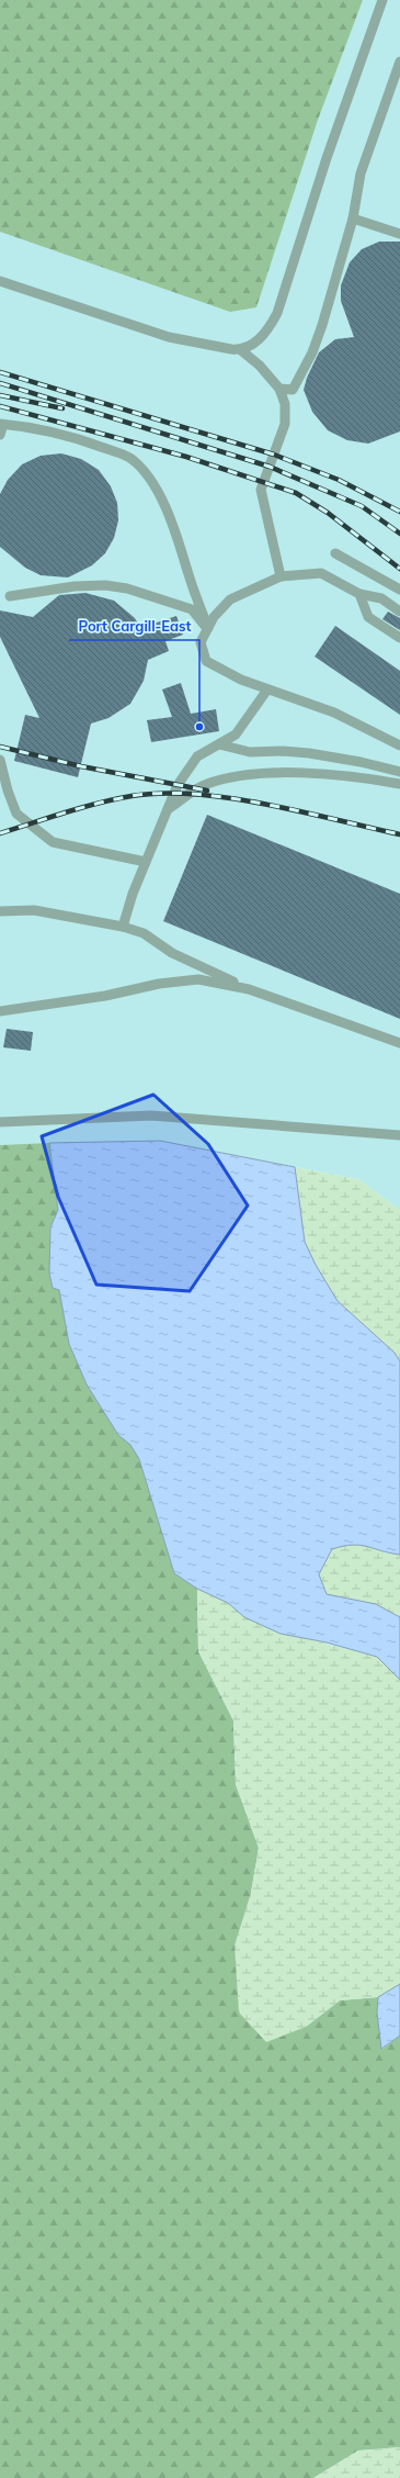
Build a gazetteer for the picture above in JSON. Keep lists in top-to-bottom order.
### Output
{
  "places": ["Port Cargill-East"]
}
